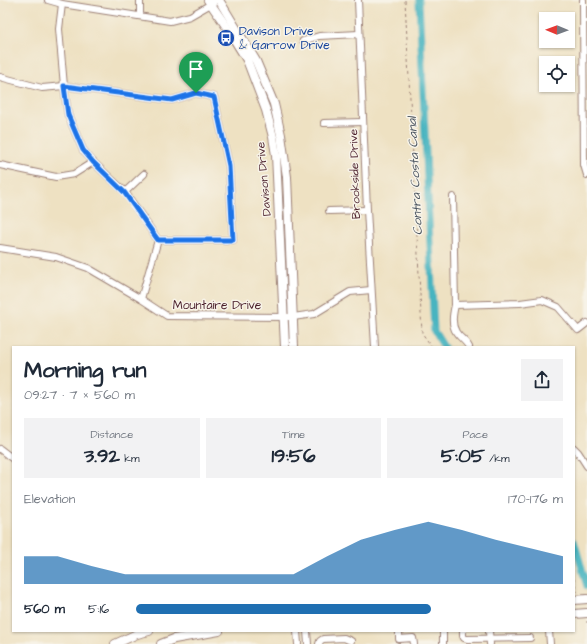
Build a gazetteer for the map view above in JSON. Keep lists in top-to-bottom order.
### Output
{
  "streets": {
    "main road": ["Davison Drive"],
    "street": ["Brookside Drive", "Mountaire Drive"]
  },
  "crossings": [
    ["Brookside Drive", "Mountaire Drive"],
    ["Davison Drive", "Mountaire Drive"]
  ],
  "water": ["Contra Costa Canal"],
  "places": {
    "bus stop": ["Davison Drive & Garrow Drive"]
  },
  "north": "left",
  "page": {
    "heading": ["Morning run", "09:27 · 7 × 560 m"],
    "stats": [
      ["Distance", "3.92 km"],
      ["Time", "19:56"],
      ["Pace", "5:05 /km"]
    ],
    "chart": ["Elevation", "170–176 m"],
    "list": [
      {
        "name": "560 m",
        "note": "5:16"
      }
    ]
  }
}
